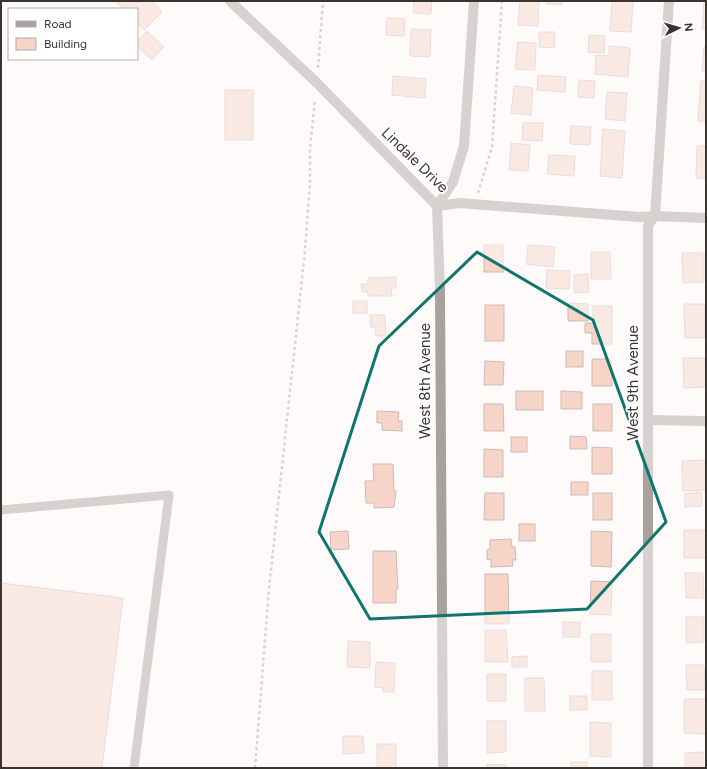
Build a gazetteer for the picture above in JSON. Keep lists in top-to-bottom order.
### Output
{
  "streets": {
    "street": ["Lindale Drive", "West 8th Avenue", "West 9th Avenue"]
  },
  "crossings": [
    ["Lindale Drive", "West 8th Avenue"],
    ["Lindale Drive", "West 9th Avenue"]
  ],
  "legend": ["Road", "Building"],
  "north": "right"
}
